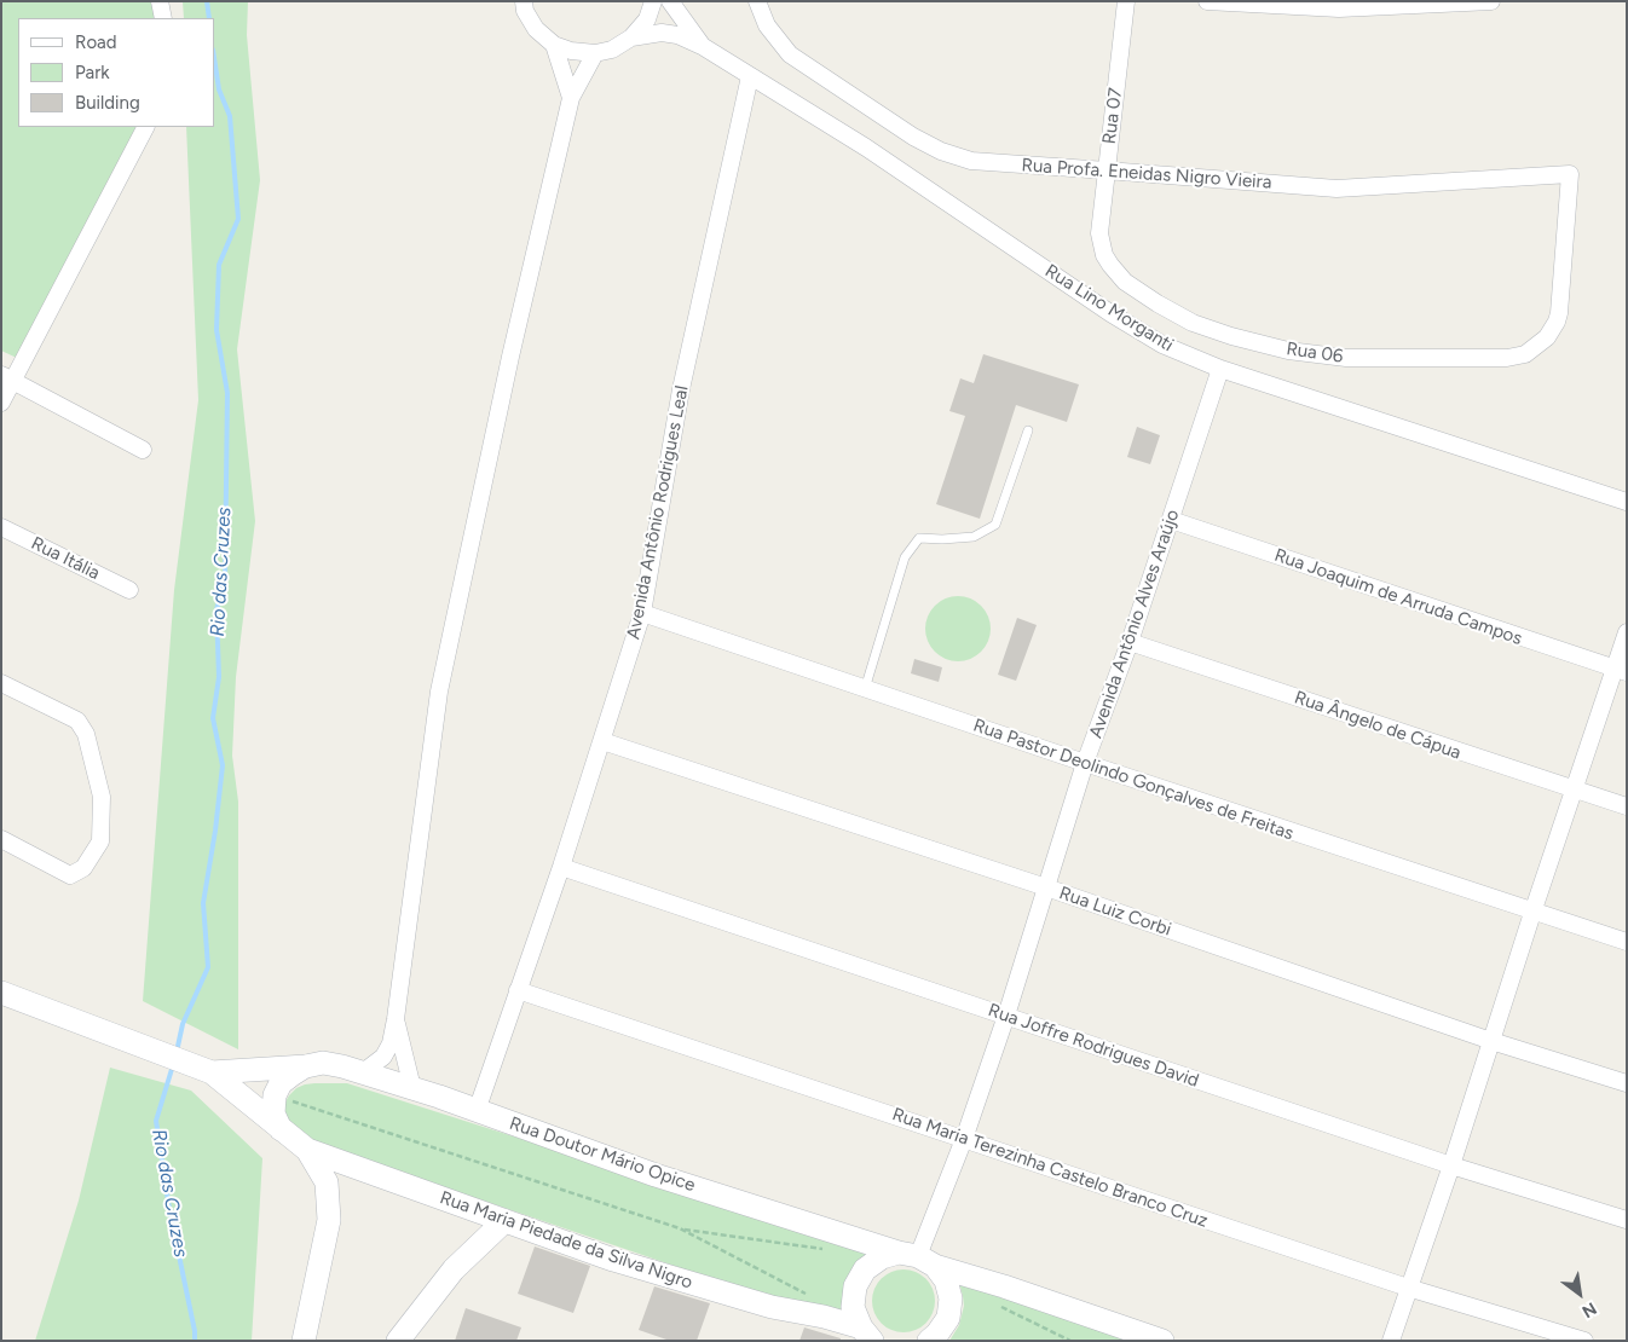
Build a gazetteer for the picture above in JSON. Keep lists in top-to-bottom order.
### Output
{
  "streets": {
    "street": [
      "Rua 07",
      "Rua Profa. Eneidas Nigro Vieira",
      "Rua Lino Morganti",
      "Rua 06",
      "Avenida Antônio Rodrigues Leal",
      "Rua Itália",
      "Rua Joaquim de Arruda Campos",
      "Avenida Antônio Alves Araújo",
      "Rua Ângelo de Cápua",
      "Rua Pastor Deolindo Gonçalves de Freitas",
      "Rua Luiz Corbi",
      "Rua Joffre Rodrigues David",
      "Rua Doutor Mário Opice",
      "Rua Maria Terezinha Castelo Branco Cruz",
      "Rua Maria Piedade da Silva Nigro"
    ]
  },
  "crossings": [
    ["Rua 07", "Rua Profa. Eneidas Nigro Vieira"],
    ["Rua 07", "Rua 06"],
    ["Rua Profa. Eneidas Nigro Vieira", "Rua 06"],
    ["Rua Lino Morganti", "Avenida Antônio Rodrigues Leal"],
    ["Rua Lino Morganti", "Avenida Antônio Alves Araújo"],
    ["Avenida Antônio Rodrigues Leal", "Rua Pastor Deolindo Gonçalves de Freitas"],
    ["Avenida Antônio Rodrigues Leal", "Rua Luiz Corbi"],
    ["Avenida Antônio Rodrigues Leal", "Rua Joffre Rodrigues David"],
    ["Avenida Antônio Rodrigues Leal", "Rua Doutor Mário Opice"],
    ["Avenida Antônio Rodrigues Leal", "Rua Maria Terezinha Castelo Branco Cruz"],
    ["Rua Joaquim de Arruda Campos", "Avenida Antônio Alves Araújo"],
    ["Avenida Antônio Alves Araújo", "Rua Ângelo de Cápua"],
    ["Avenida Antônio Alves Araújo", "Rua Pastor Deolindo Gonçalves de Freitas"],
    ["Avenida Antônio Alves Araújo", "Rua Luiz Corbi"],
    ["Avenida Antônio Alves Araújo", "Rua Joffre Rodrigues David"],
    ["Avenida Antônio Alves Araújo", "Rua Doutor Mário Opice"],
    ["Avenida Antônio Alves Araújo", "Rua Maria Terezinha Castelo Branco Cruz"],
    ["Rua Doutor Mário Opice", "Rua Maria Piedade da Silva Nigro"]
  ],
  "water": ["Rio das Cruzes"],
  "legend": ["Road", "Park", "Building"],
  "north": "bottom right"
}
